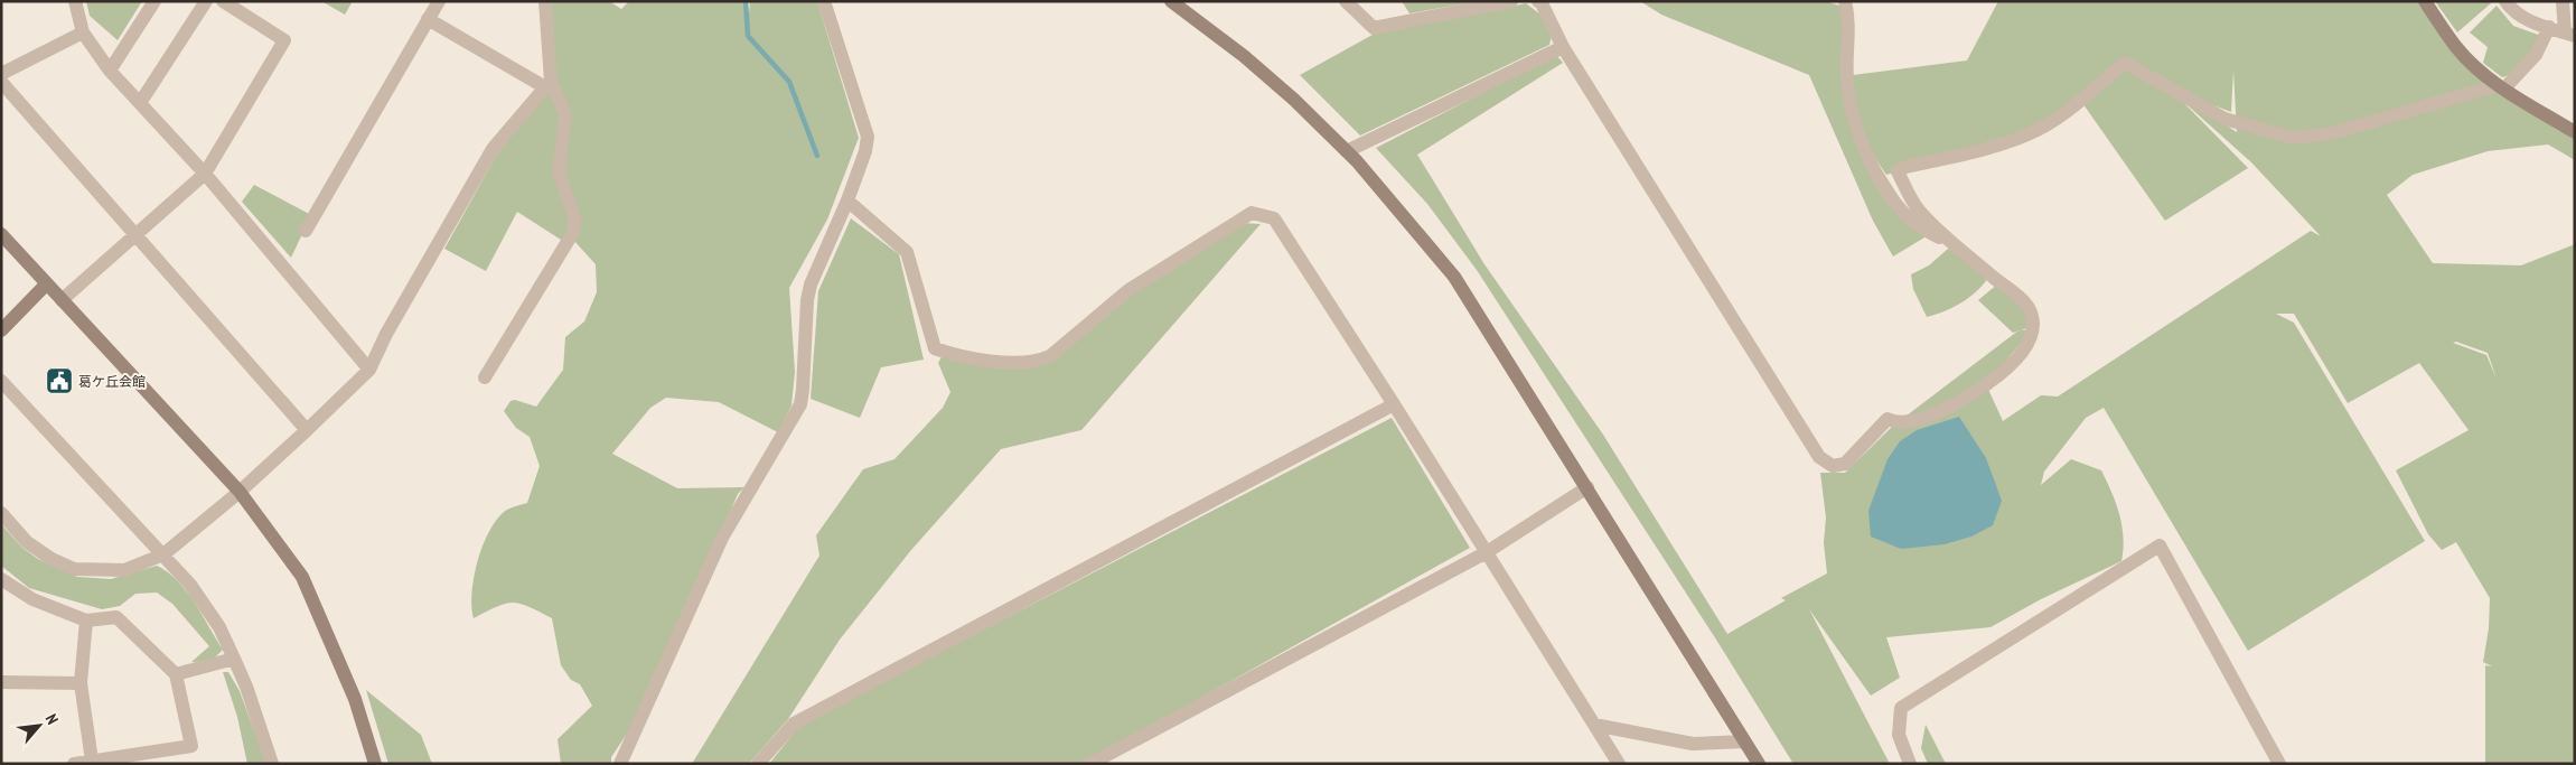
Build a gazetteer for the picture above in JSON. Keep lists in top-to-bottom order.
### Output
{
  "places": {
    "public building": ["葛ケ丘会館"]
  },
  "north": "top right"
}
